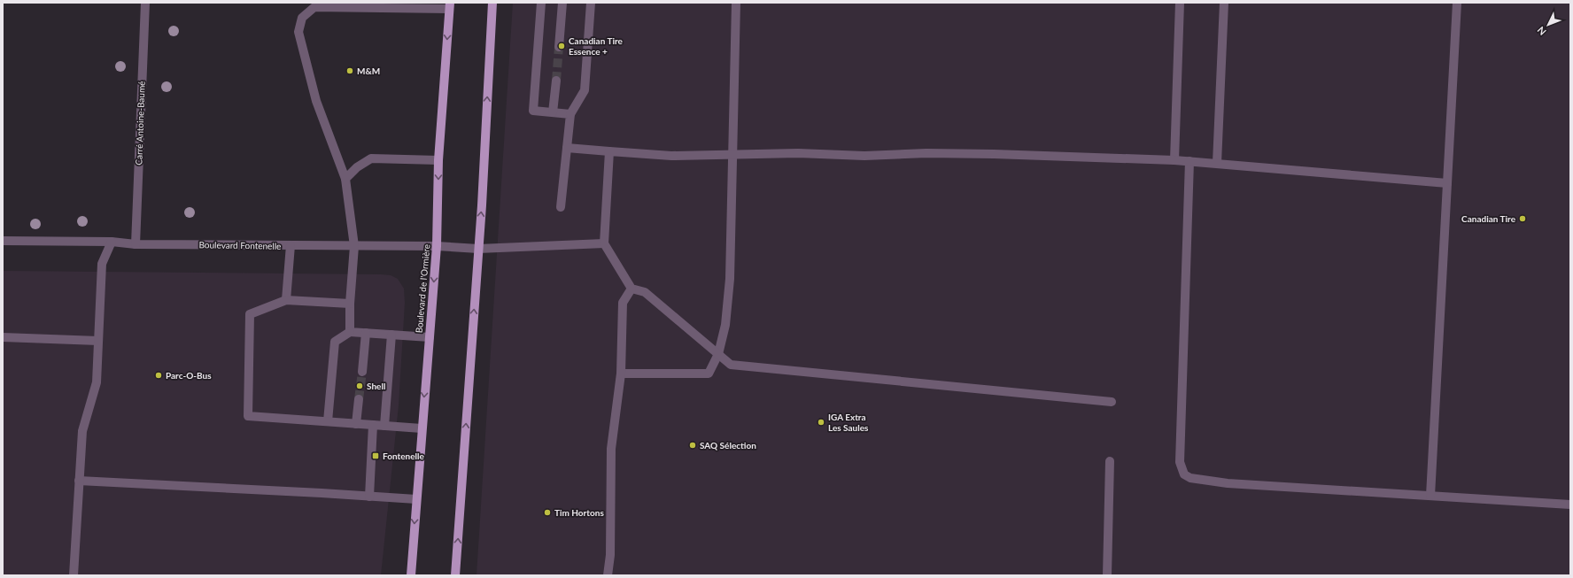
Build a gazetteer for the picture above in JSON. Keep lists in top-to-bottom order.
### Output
{
  "streets": {
    "main road": ["Boulevard de l'Ormière"],
    "street": ["Carré Antoine-Baumé", "Boulevard Fontenelle"]
  },
  "crossings": [
    ["Carré Antoine-Baumé", "Boulevard Fontenelle"],
    ["Boulevard Fontenelle", "Boulevard de l'Ormière"]
  ],
  "places": {
    "other": [
      "Canadian Tire Essence +",
      "M&M",
      "Canadian Tire",
      "Parc-O-Bus",
      "Shell",
      "IGA Extra Les Saules",
      "SAQ Sélection",
      "Tim Hortons"
    ],
    "transit": ["Fontenelle"]
  },
  "north": "bottom left"
}
